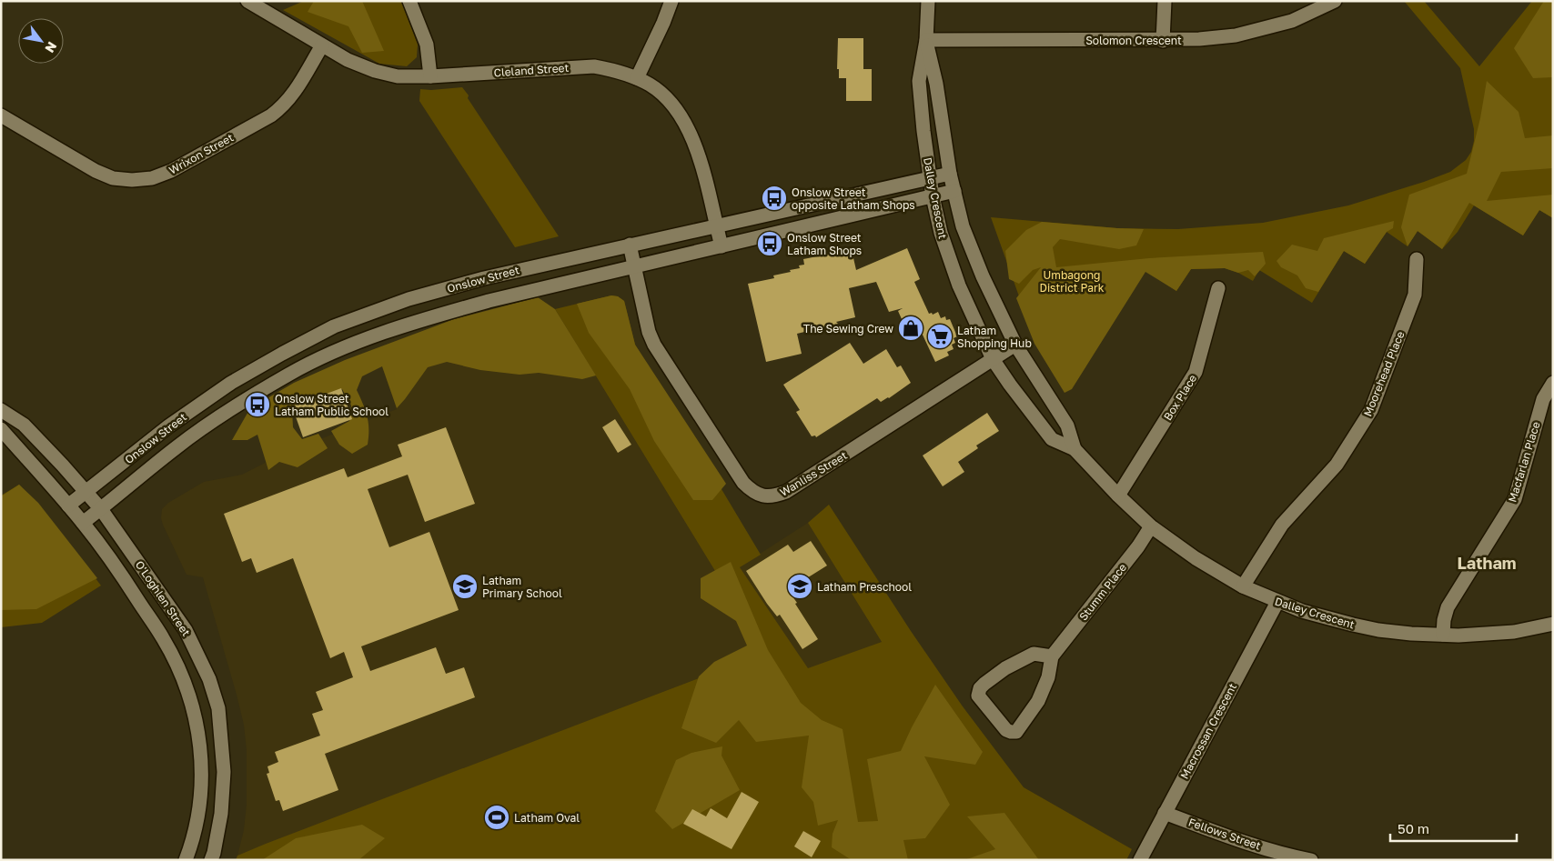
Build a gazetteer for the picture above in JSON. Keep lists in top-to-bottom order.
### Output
{
  "streets": {
    "street": [
      "Solomon Crescent",
      "Cleland Street",
      "Wrixon Street",
      "Dalley Crescent",
      "Onslow Street",
      "Moorehead Place",
      "Box Place",
      "Macfarlan Place",
      "Wanliss Street",
      "Stumm Place",
      "O'Loghlen Street",
      "Macrossan Crescent",
      "Fellows Street"
    ]
  },
  "crossings": [
    ["Solomon Crescent", "Dalley Crescent"],
    ["Cleland Street", "Wrixon Street"],
    ["Cleland Street", "Onslow Street"],
    ["Dalley Crescent", "Onslow Street"],
    ["Dalley Crescent", "Moorehead Place"],
    ["Dalley Crescent", "Box Place"],
    ["Dalley Crescent", "Macfarlan Place"],
    ["Dalley Crescent", "Wanliss Street"],
    ["Dalley Crescent", "Stumm Place"],
    ["Dalley Crescent", "Macrossan Crescent"],
    ["Onslow Street", "Wanliss Street"],
    ["Onslow Street", "O'Loghlen Street"],
    ["Macrossan Crescent", "Fellows Street"]
  ],
  "districts": ["Latham"],
  "parks": ["Umbagong District Park"],
  "places": {
    "bus stop": ["Onslow Street opposite Latham Shops", "Onslow Street Latham Shops", "Onslow Street Latham Public School"],
    "shop": ["The Sewing Crew"],
    "supermarket": ["Latham Shopping Hub"],
    "school or university": ["Latham Primary School", "Latham Preschool"],
    "sports": ["Latham Oval"]
  },
  "scale_bar": "50 m",
  "north": "bottom right"
}
